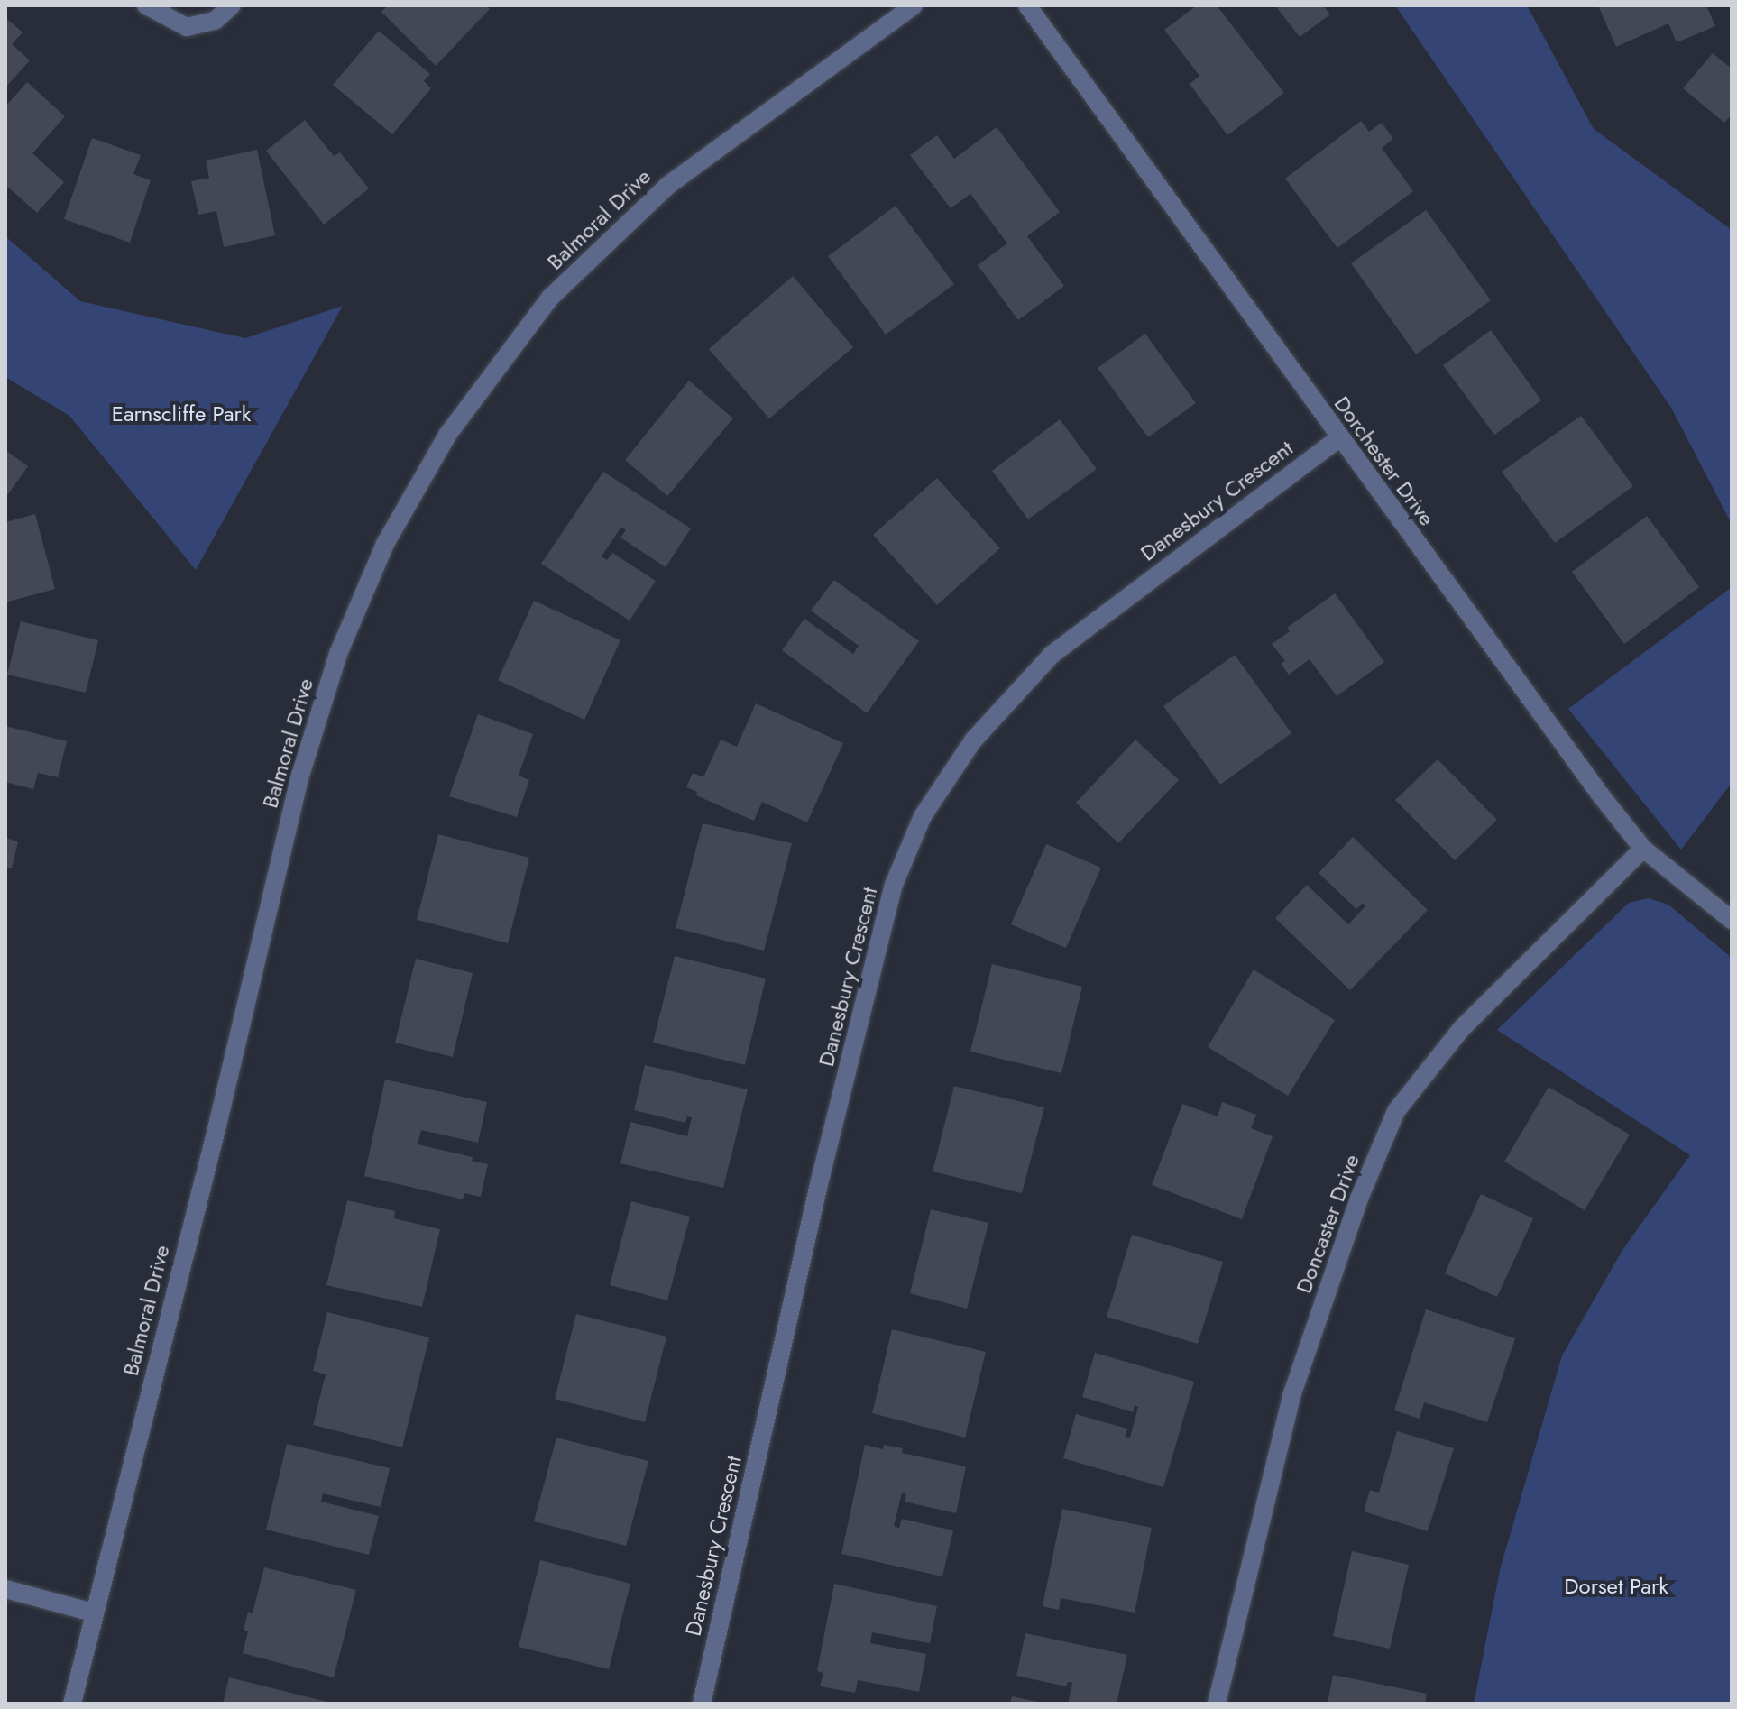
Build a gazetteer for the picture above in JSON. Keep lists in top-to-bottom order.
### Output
{
  "streets": {
    "street": [
      "Balmoral Drive",
      "Dorchester Drive",
      "Danesbury Crescent",
      "Doncaster Drive"
    ]
  },
  "crossings": [
    ["Dorchester Drive", "Danesbury Crescent"],
    ["Dorchester Drive", "Doncaster Drive"]
  ],
  "parks": ["Earnscliffe Park", "Dorset Park"]
}
